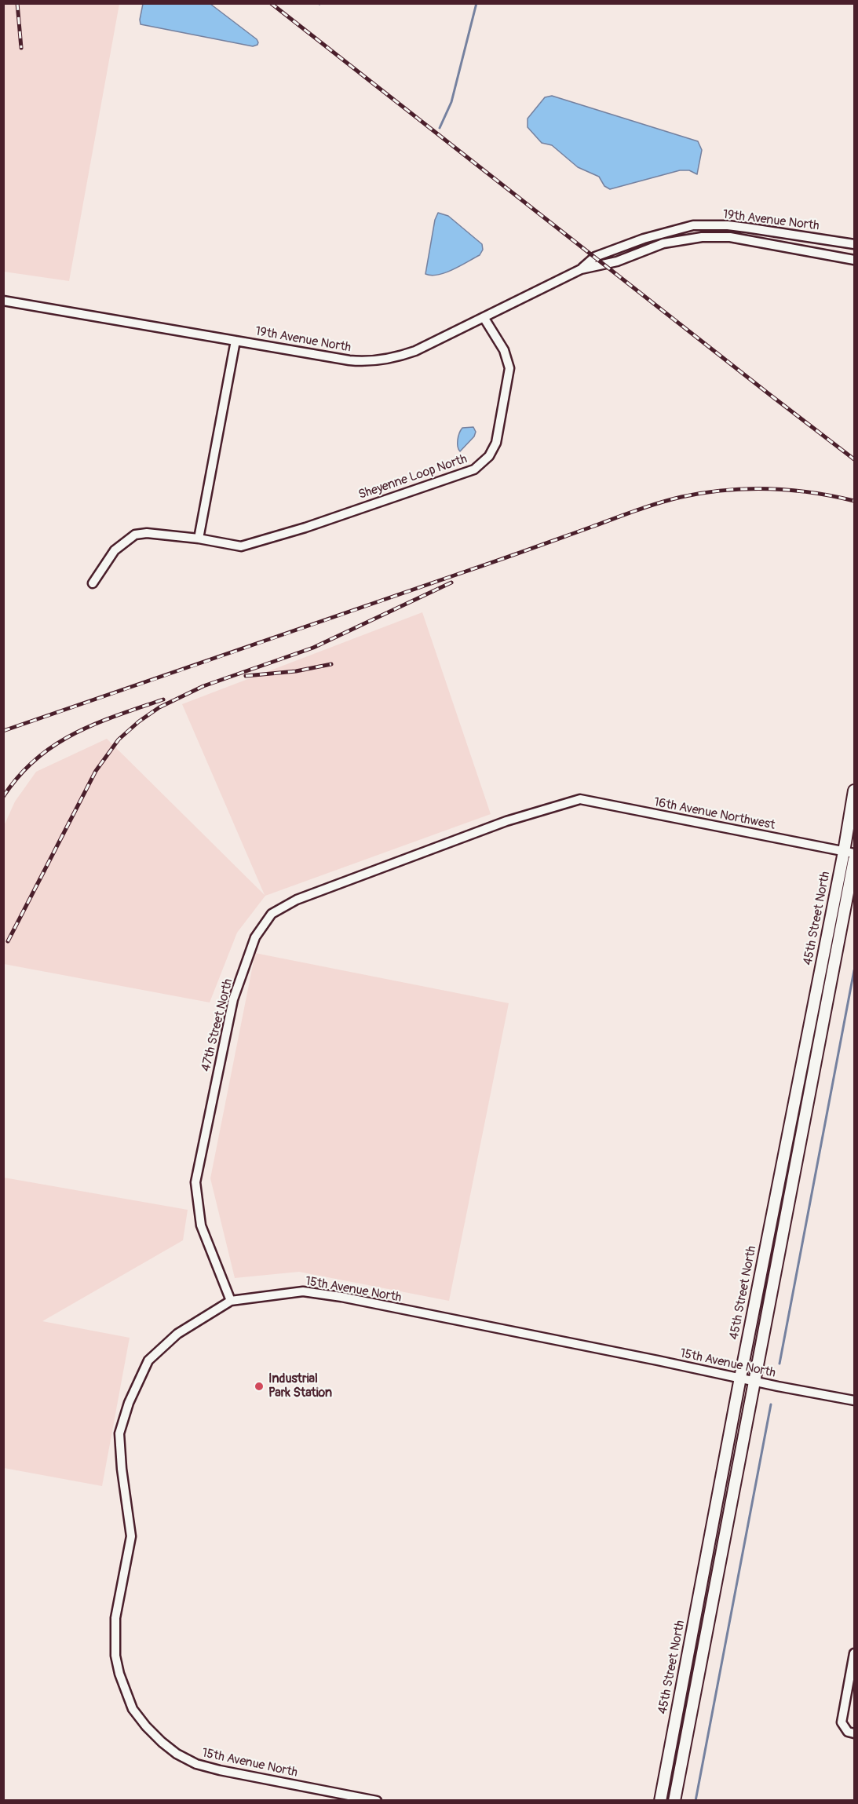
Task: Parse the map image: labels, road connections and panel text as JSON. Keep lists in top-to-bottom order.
{
  "streets": {
    "main road": ["45th Street North"],
    "street": [
      "19th Avenue North",
      "Sheyenne Loop North",
      "16th Avenue Northwest",
      "47th Street North",
      "15th Avenue North"
    ]
  },
  "crossings": [
    ["19th Avenue North", "Sheyenne Loop North"],
    ["16th Avenue Northwest", "45th Street North"],
    ["16th Avenue Northwest", "47th Street North"],
    ["45th Street North", "15th Avenue North"],
    ["47th Street North", "15th Avenue North"]
  ],
  "places": ["Industrial Park Station"]
}
